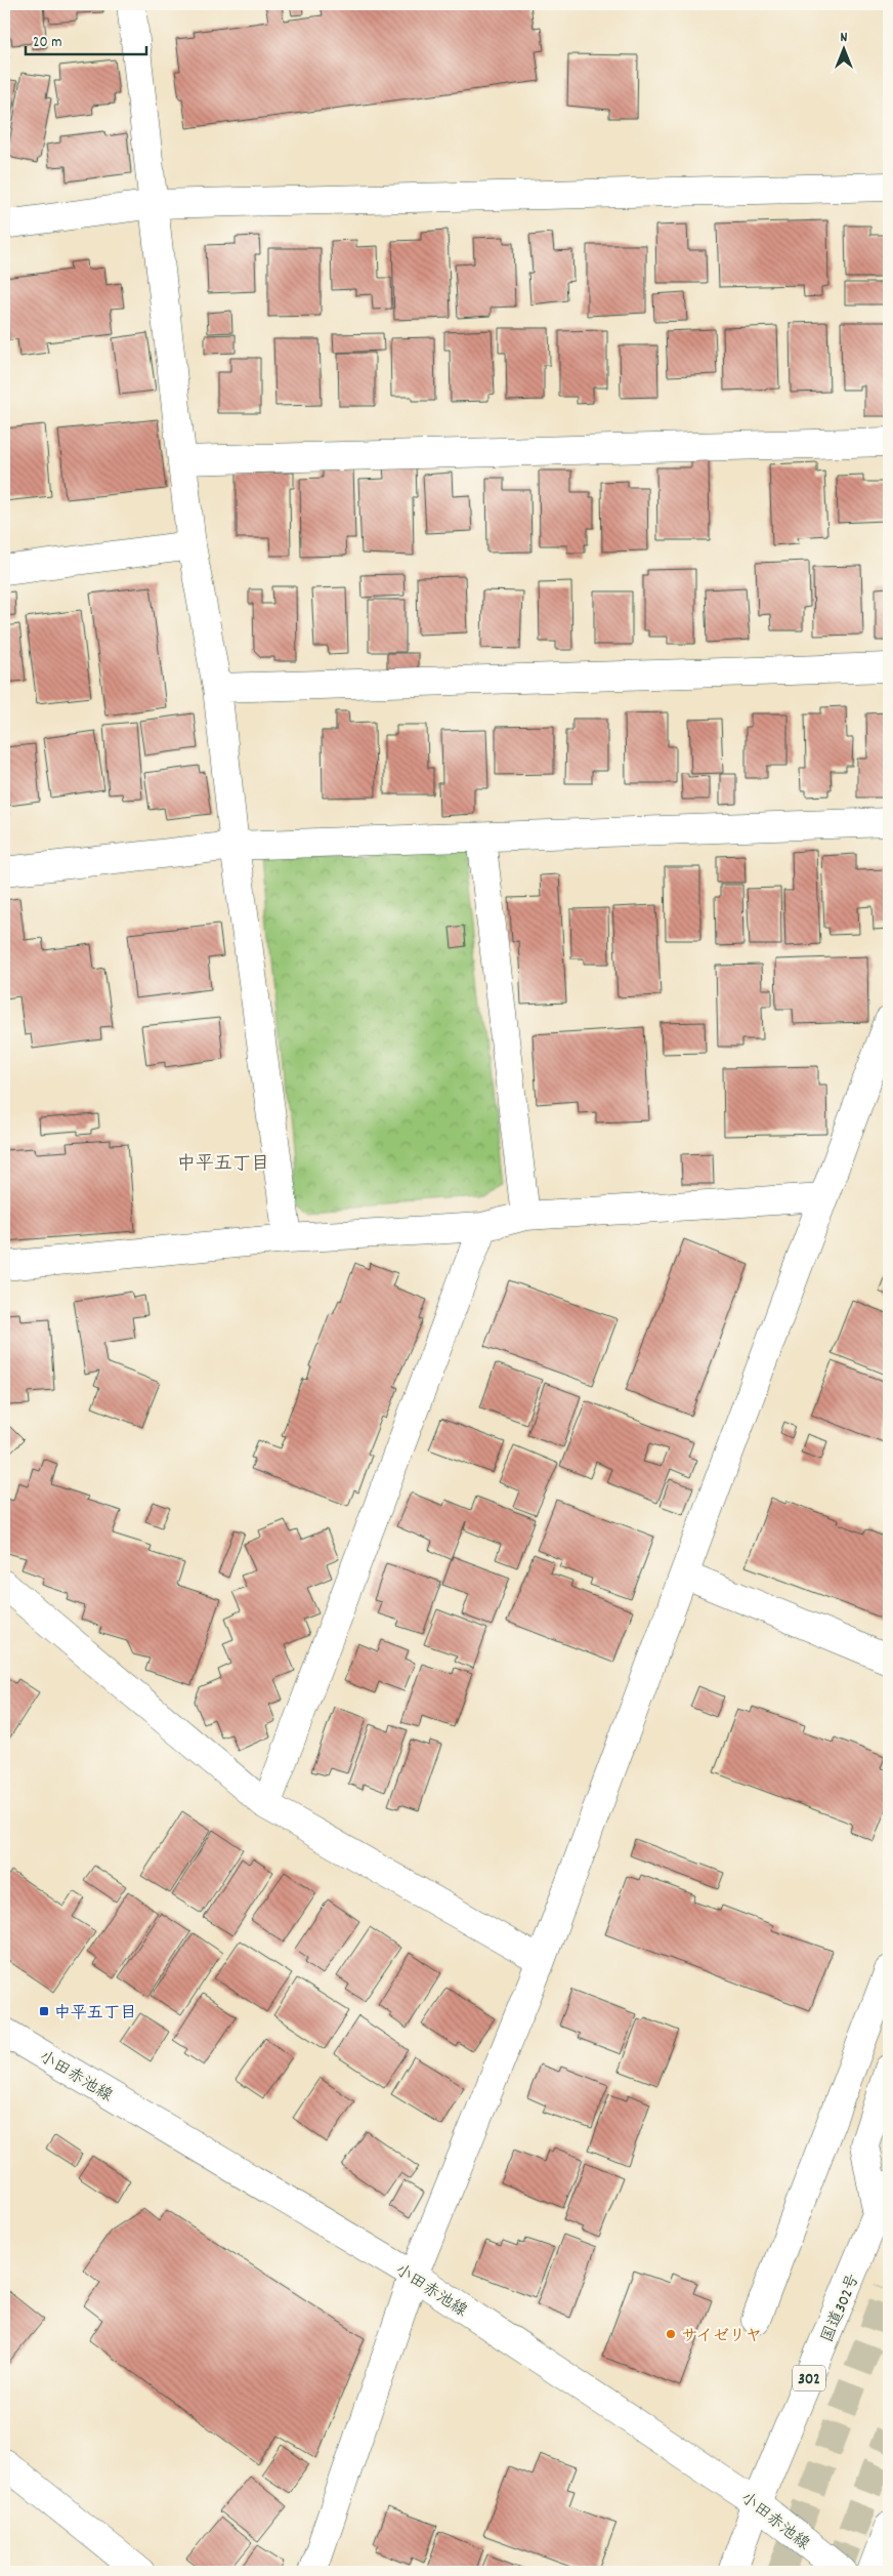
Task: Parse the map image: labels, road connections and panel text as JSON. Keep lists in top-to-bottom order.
{
  "streets": {
    "main road": ["小田赤池線", "国道302号", "302"]
  },
  "crossings": [
    ["小田赤池線", "国道302号"]
  ],
  "districts": ["中平五丁目"],
  "places": {
    "transit": ["中平五丁目"],
    "other": ["サイゼリヤ"]
  },
  "scale_bar": "20 m",
  "north": "top"
}
